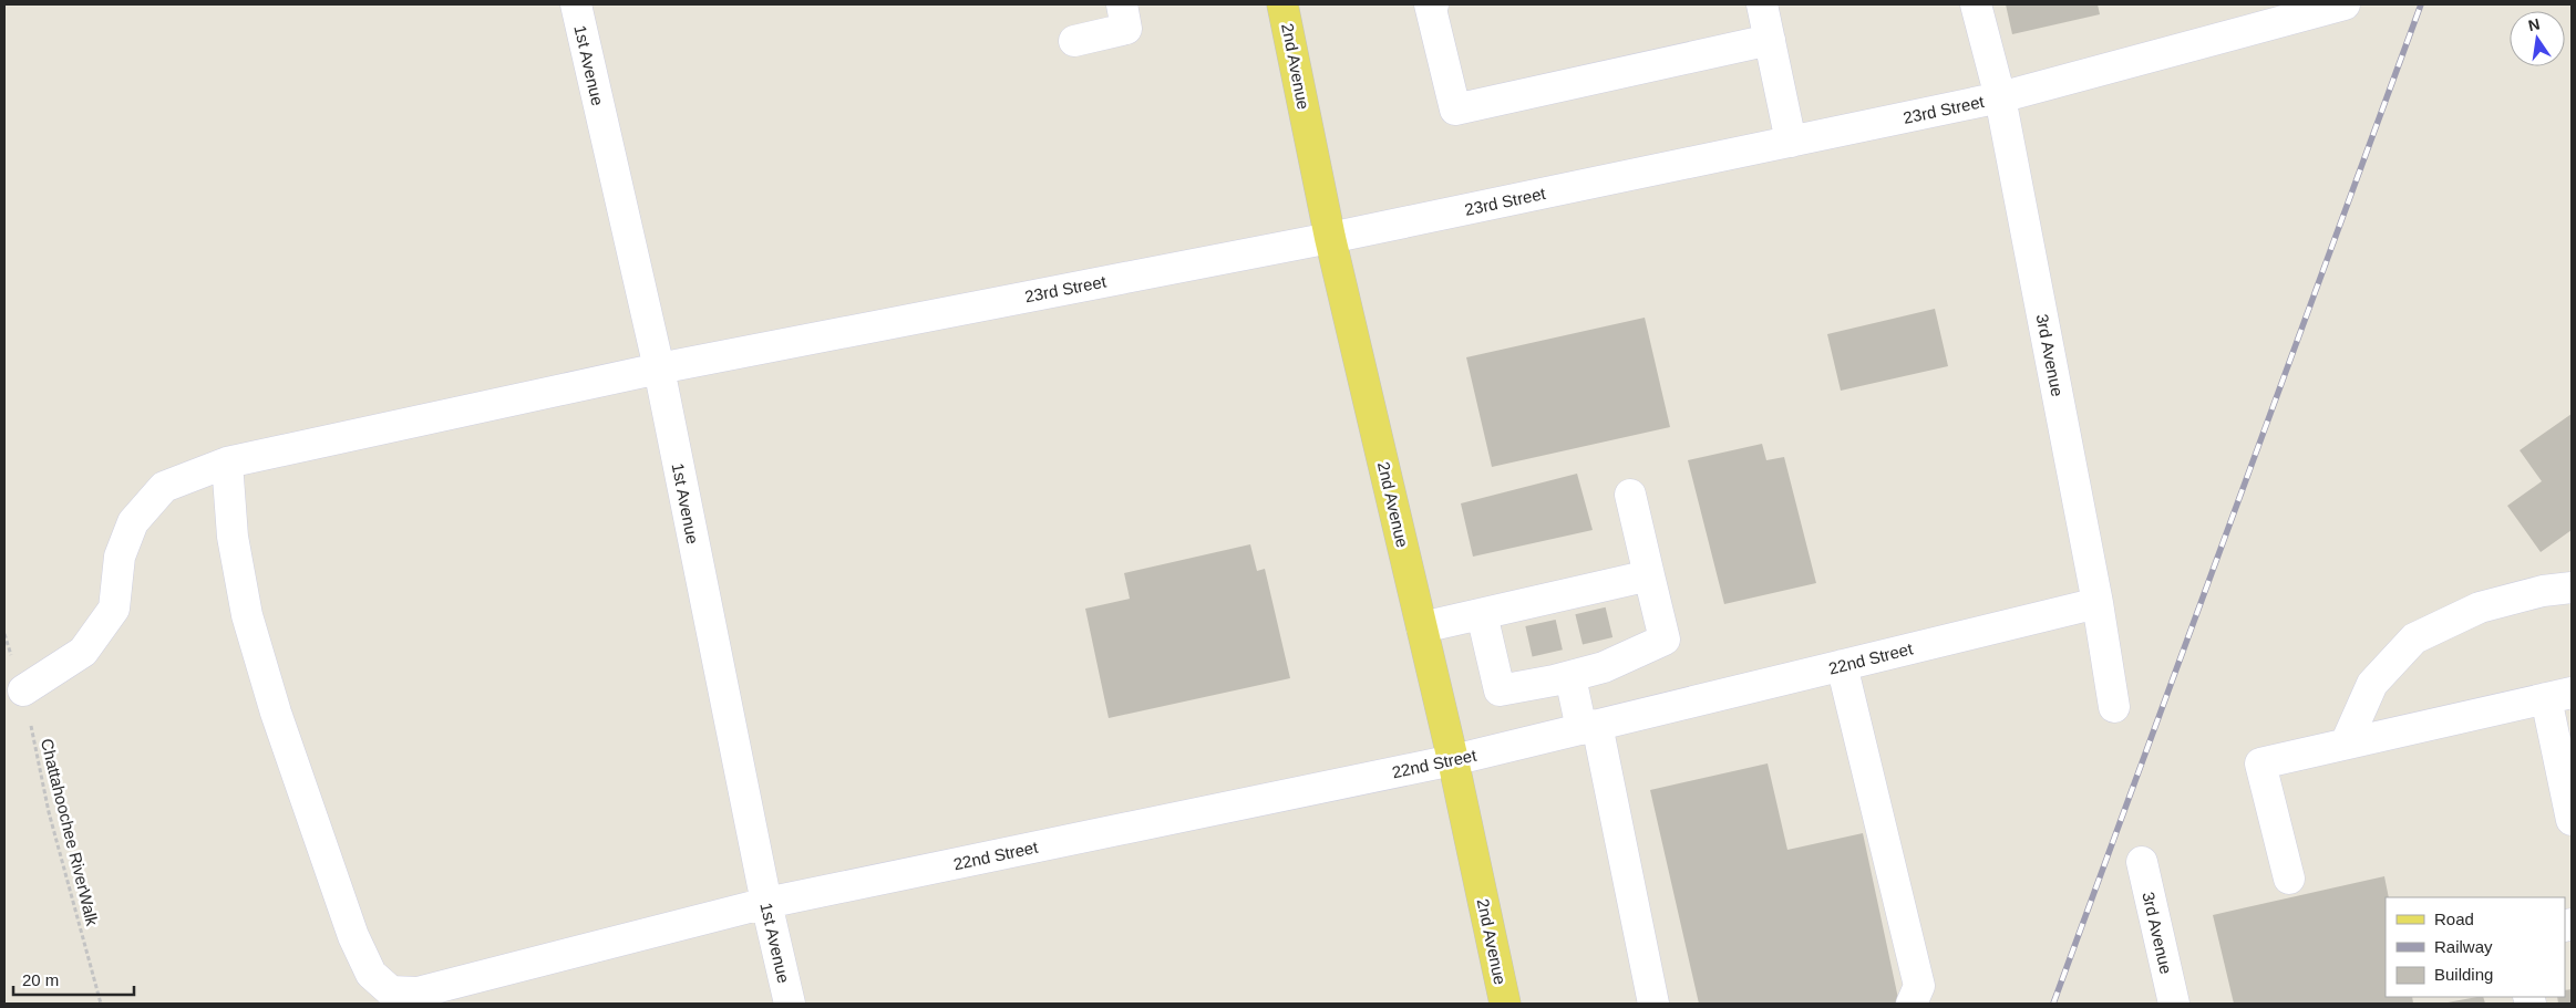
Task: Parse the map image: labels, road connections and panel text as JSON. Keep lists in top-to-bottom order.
{
  "streets": {
    "main road": ["2nd Avenue"],
    "street": [
      "1st Avenue",
      "23rd Street",
      "3rd Avenue",
      "22nd Street"
    ],
    "path": ["Chattahoochee RiverWalk"]
  },
  "crossings": [
    ["1st Avenue", "23rd Street"],
    ["1st Avenue", "22nd Street"],
    ["2nd Avenue", "23rd Street"],
    ["2nd Avenue", "22nd Street"],
    ["23rd Street", "3rd Avenue"],
    ["23rd Street", "22nd Street"],
    ["23rd Street", "Chattahoochee RiverWalk"],
    ["3rd Avenue", "22nd Street"]
  ],
  "legend": ["Road", "Railway", "Building"],
  "scale_bar": "20 m",
  "north": "top"
}
